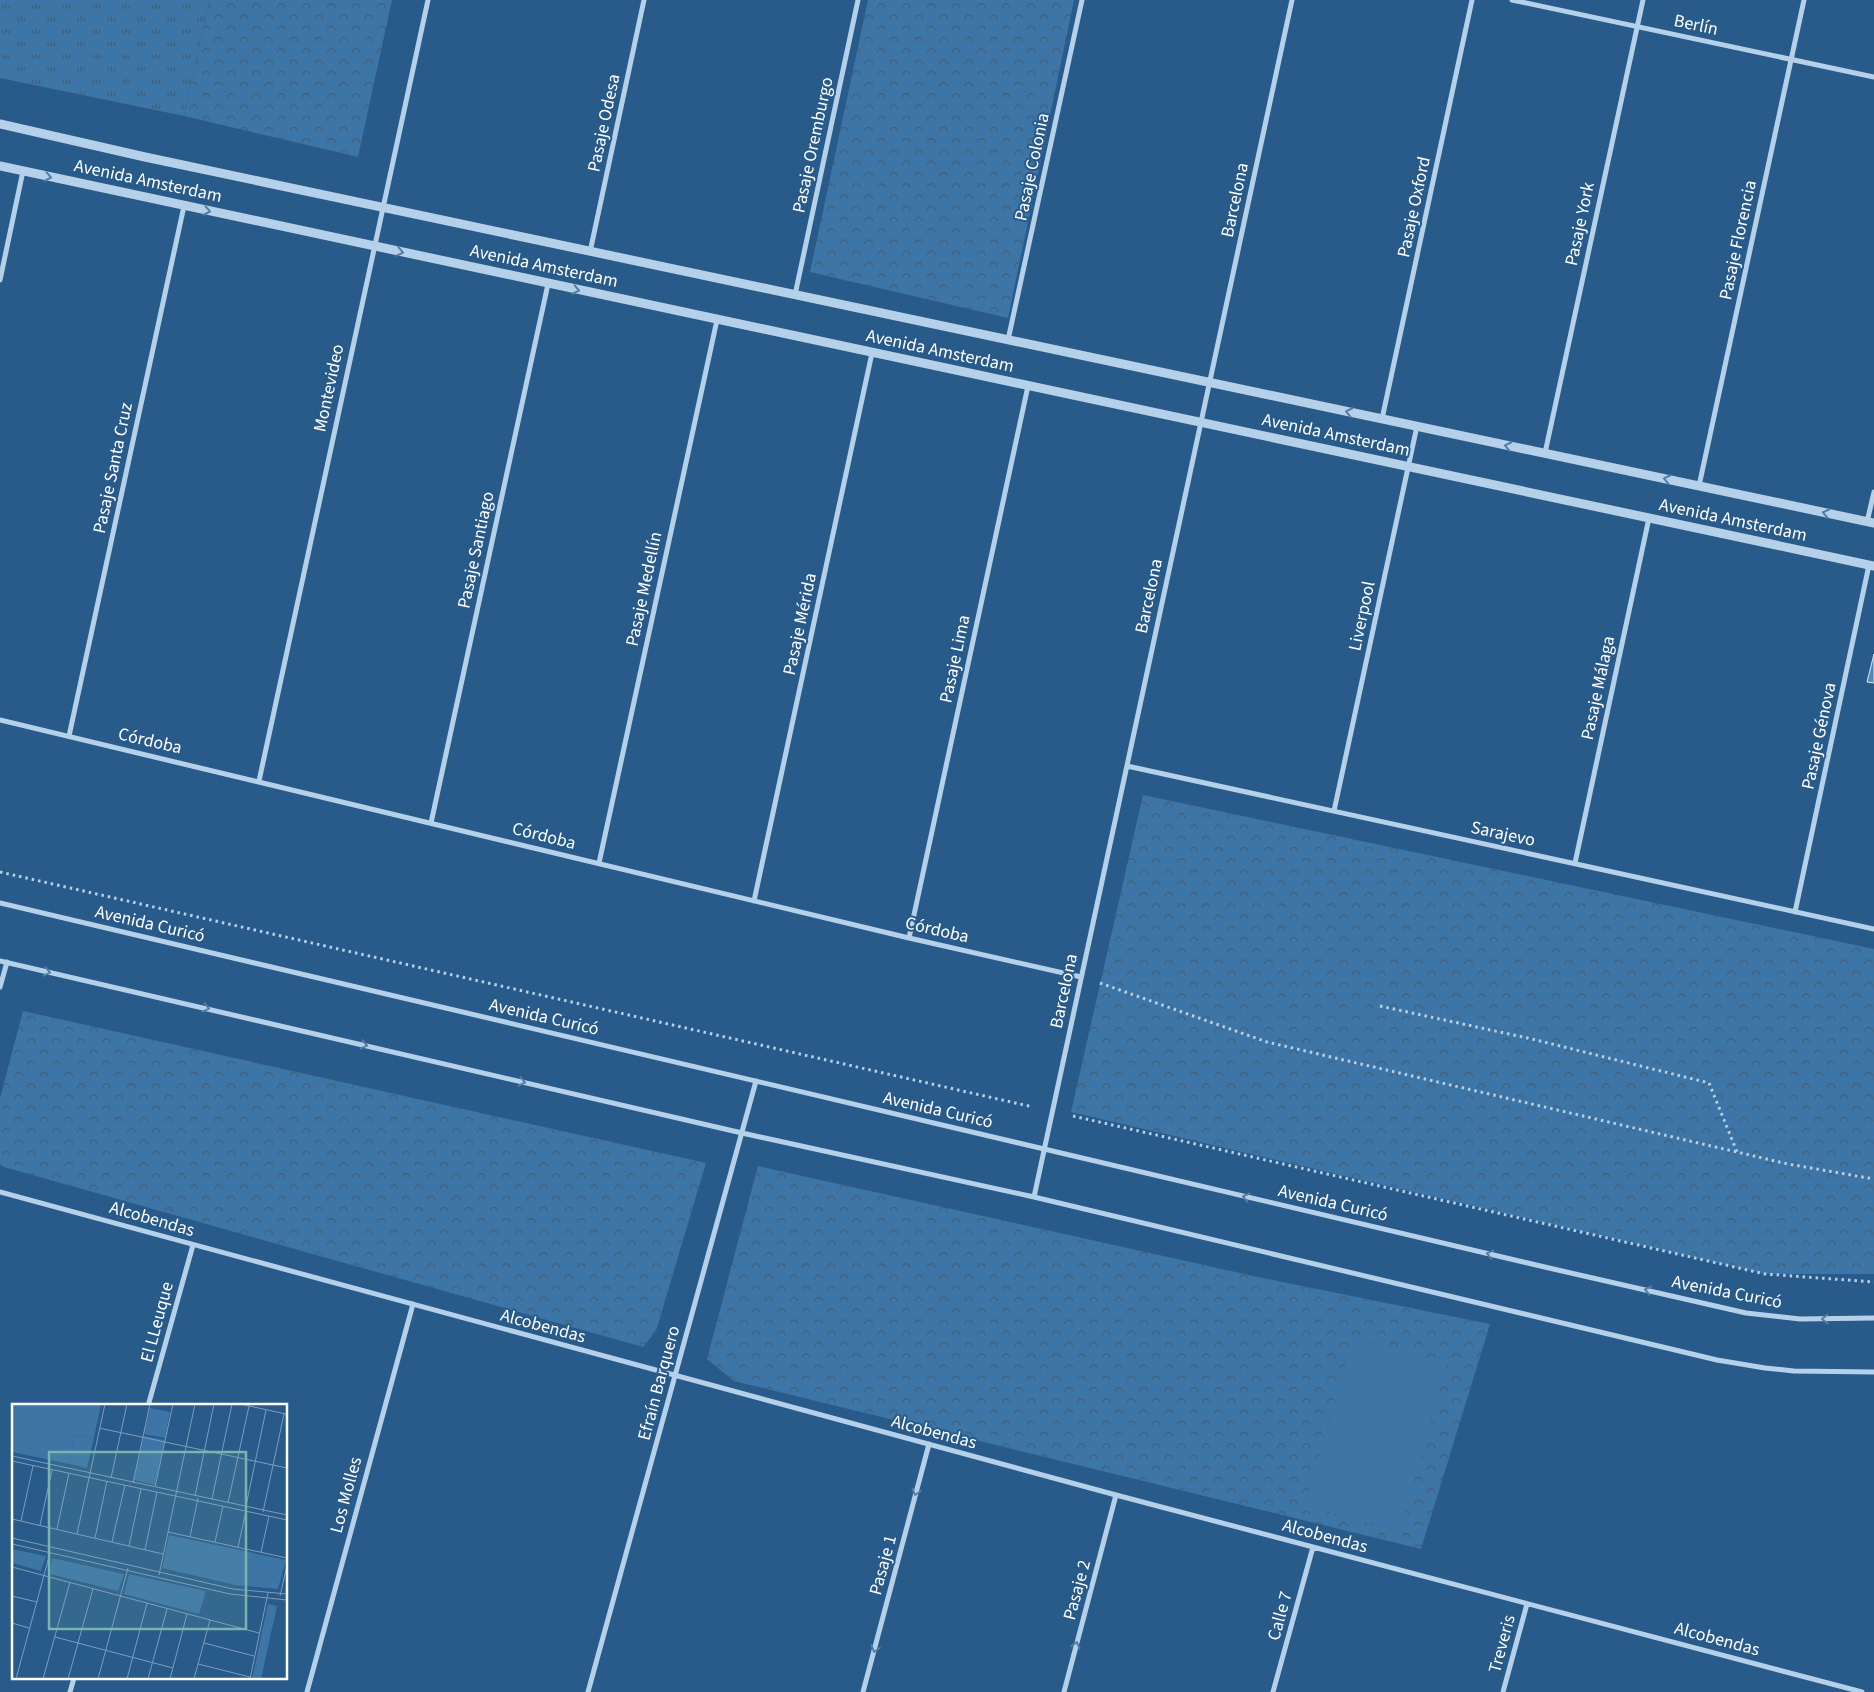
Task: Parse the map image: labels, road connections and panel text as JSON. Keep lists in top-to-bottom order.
{
  "streets": {
    "street": [
      "Berlín",
      "Pasaje Odesa",
      "Pasaje Oremburgo",
      "Pasaje Colonia",
      "Avenida Amsterdam",
      "Barcelona",
      "Pasaje Oxford",
      "Pasaje York",
      "Pasaje Florencia",
      "Montevideo",
      "Pasaje Santa Cruz",
      "Pasaje Santiago",
      "Pasaje Medellín",
      "Liverpool",
      "Pasaje Mérida",
      "Pasaje Lima",
      "Pasaje Málaga",
      "Pasaje Génova",
      "Córdoba",
      "Sarajevo",
      "Avenida Curicó",
      "Alcobendas",
      "El LLeuque",
      "Efraín Barquero",
      "Los Molles",
      "Pasaje 1",
      "Pasaje 2",
      "Calle 7",
      "Treveris"
    ]
  },
  "crossings": [
    ["Berlín", "Pasaje York"],
    ["Berlín", "Pasaje Florencia"],
    ["Pasaje Odesa", "Avenida Amsterdam"],
    ["Pasaje Oremburgo", "Avenida Amsterdam"],
    ["Pasaje Colonia", "Avenida Amsterdam"],
    ["Avenida Amsterdam", "Barcelona"],
    ["Avenida Amsterdam", "Pasaje Oxford"],
    ["Avenida Amsterdam", "Pasaje York"],
    ["Avenida Amsterdam", "Pasaje Florencia"],
    ["Avenida Amsterdam", "Montevideo"],
    ["Avenida Amsterdam", "Pasaje Santa Cruz"],
    ["Avenida Amsterdam", "Pasaje Santiago"],
    ["Avenida Amsterdam", "Pasaje Medellín"],
    ["Avenida Amsterdam", "Liverpool"],
    ["Avenida Amsterdam", "Pasaje Mérida"],
    ["Avenida Amsterdam", "Pasaje Lima"],
    ["Avenida Amsterdam", "Pasaje Málaga"],
    ["Avenida Amsterdam", "Pasaje Génova"],
    ["Barcelona", "Córdoba"],
    ["Barcelona", "Sarajevo"],
    ["Barcelona", "Avenida Curicó"],
    ["Montevideo", "Córdoba"],
    ["Pasaje Santa Cruz", "Córdoba"],
    ["Pasaje Santiago", "Córdoba"],
    ["Pasaje Medellín", "Córdoba"],
    ["Liverpool", "Sarajevo"],
    ["Pasaje Mérida", "Córdoba"],
    ["Pasaje Lima", "Córdoba"],
    ["Pasaje Málaga", "Sarajevo"],
    ["Pasaje Génova", "Sarajevo"],
    ["Avenida Curicó", "Efraín Barquero"],
    ["Alcobendas", "El LLeuque"],
    ["Alcobendas", "Efraín Barquero"],
    ["Alcobendas", "Los Molles"],
    ["Alcobendas", "Pasaje 1"],
    ["Alcobendas", "Pasaje 2"],
    ["Alcobendas", "Calle 7"],
    ["Alcobendas", "Treveris"]
  ],
  "one_way": ["Avenida Curicó", "Pasaje 1", "Pasaje 2"]
}
